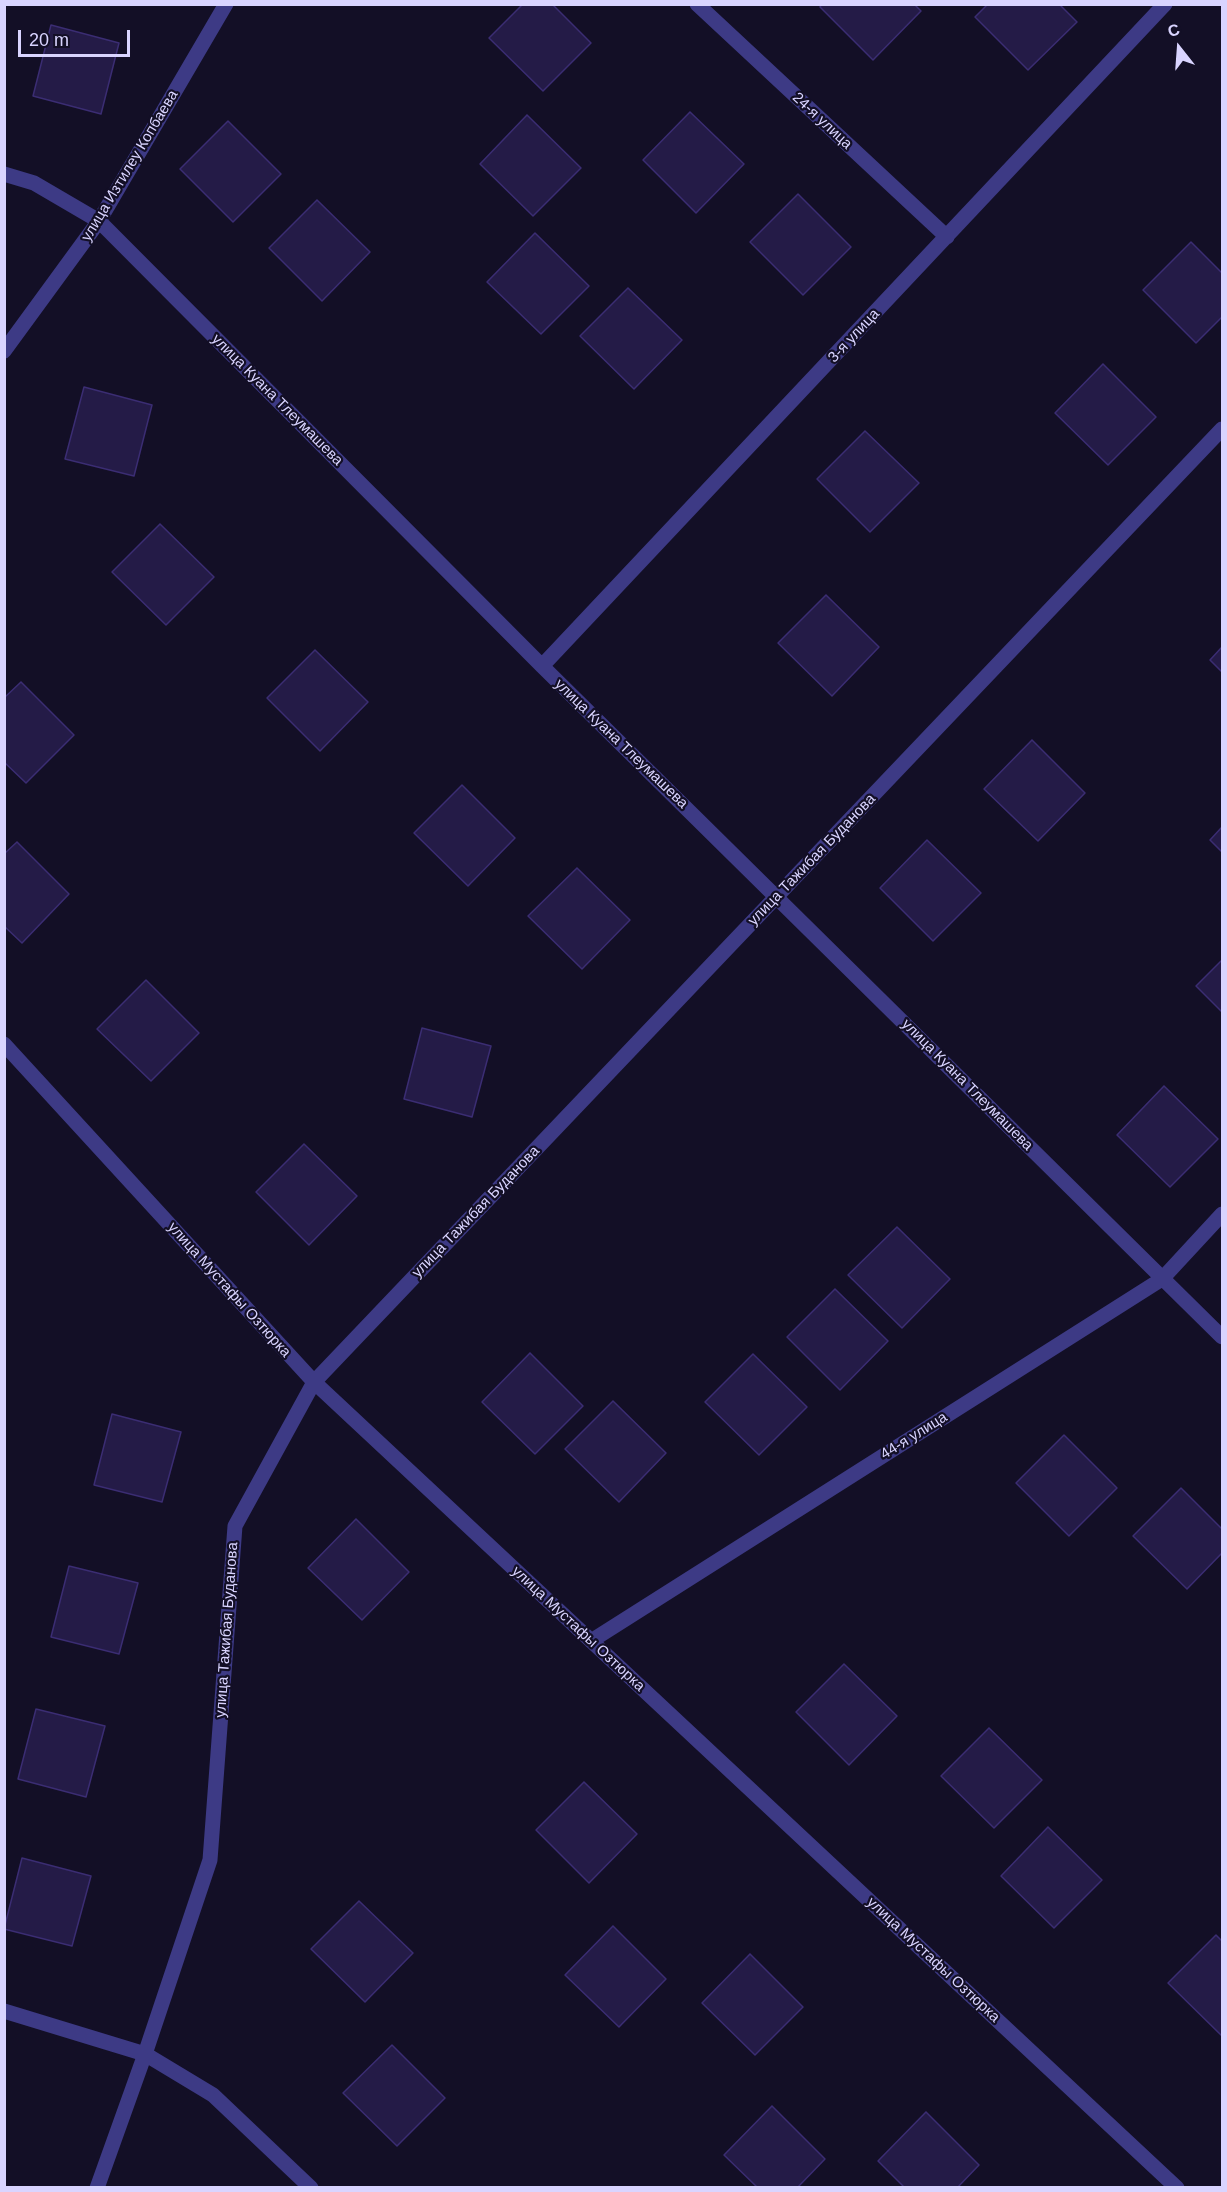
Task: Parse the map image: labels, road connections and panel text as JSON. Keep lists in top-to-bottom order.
{
  "streets": {
    "street": [
      "24-я улица",
      "улица Изтилеу Копбаева",
      "3-я улица",
      "улица Куана Тлеумашева",
      "улица Тажибая Буданова",
      "улица Мустафы Озтюрка",
      "44-я улица"
    ]
  },
  "crossings": [
    ["24-я улица", "3-я улица"],
    ["улица Изтилеу Копбаева", "улица Куана Тлеумашева"],
    ["3-я улица", "улица Куана Тлеумашева"],
    ["улица Куана Тлеумашева", "улица Тажибая Буданова"],
    ["улица Куана Тлеумашева", "44-я улица"],
    ["улица Тажибая Буданова", "улица Мустафы Озтюрка"],
    ["улица Мустафы Озтюрка", "44-я улица"]
  ],
  "scale_bar": "20 m",
  "north": "top"
}
